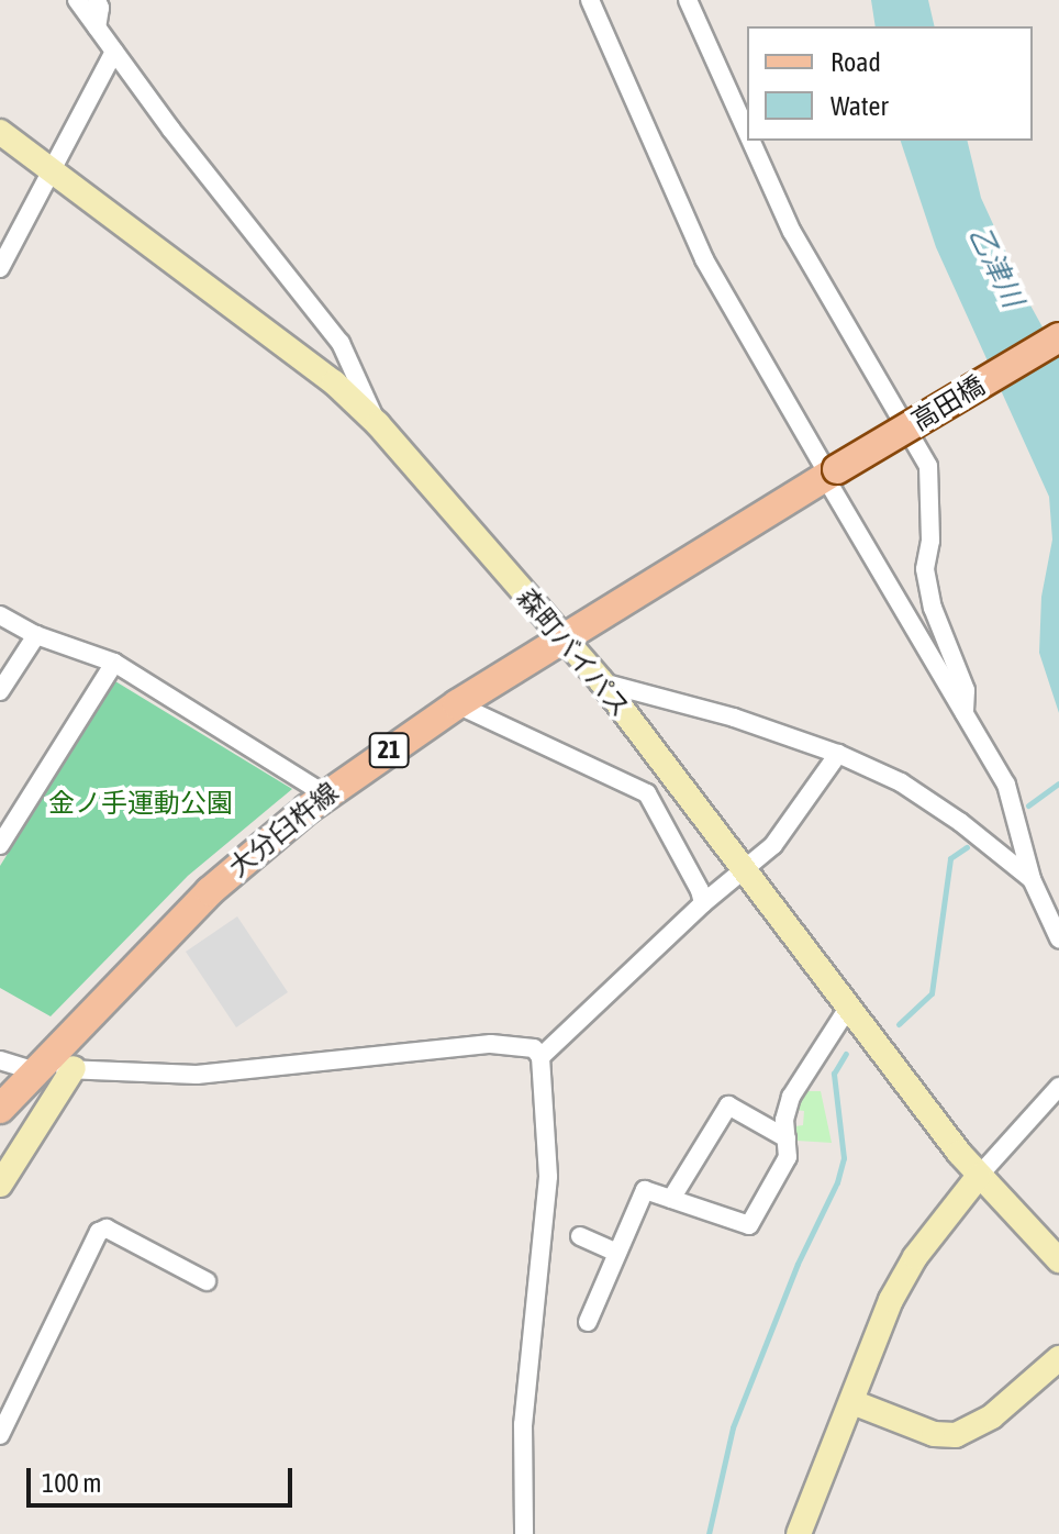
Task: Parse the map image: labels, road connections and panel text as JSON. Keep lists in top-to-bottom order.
{
  "streets": {
    "main road": [
      "高田橋",
      "森町バイパス",
      "21",
      "大分臼杵線"
    ]
  },
  "crossings": [
    ["高田橋", "大分臼杵線"],
    ["森町バイパス", "大分臼杵線"]
  ],
  "water": ["乙津川"],
  "parks": ["金ノ手運動公園"],
  "legend": ["Road", "Water"],
  "scale_bar": "100 m"
}
